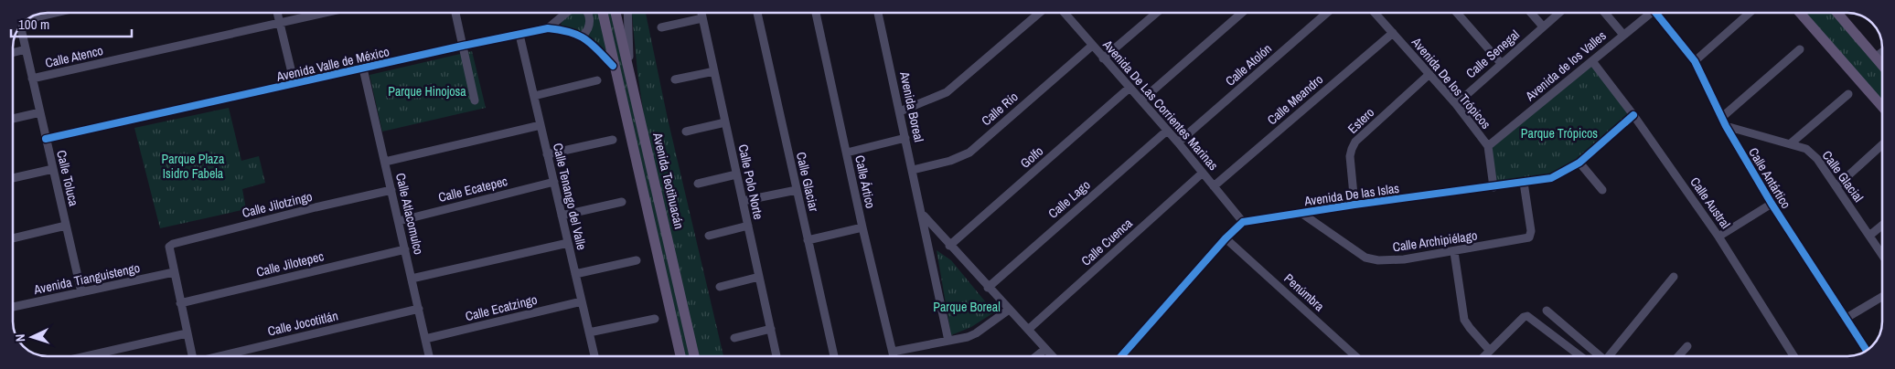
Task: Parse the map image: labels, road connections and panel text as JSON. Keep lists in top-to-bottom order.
{
  "streets": {
    "main road": ["Avenida Teotihuacán"],
    "street": [
      "Calle Senegal",
      "Calle Atenco",
      "Avenida Valle de México",
      "Calle Atolón",
      "Avenida de los Valles",
      "Avenida De los Trópicos",
      "Calle Meandro",
      "Avenida De Las Corrientes Marinas",
      "Avenida Boreal",
      "Calle Río",
      "Estero",
      "Golfo",
      "Calle Glacial",
      "Calle Toluca",
      "Calle Antártico",
      "Calle Polo Norte",
      "Calle Glaciar",
      "Calle Ártico",
      "Calle Ecatepec",
      "Avenida De las Islas",
      "Calle Tenango del Valle",
      "Calle Lago",
      "Calle Austral",
      "Calle Jilotzingo",
      "Calle Atlacomulco",
      "Calle Archipiélago",
      "Calle Cuenca",
      "Calle Jilotepec",
      "Avenida Tianguistengo",
      "Penúmbra",
      "Calle Ecatzingo",
      "Calle Jocotitlán"
    ]
  },
  "crossings": [
    ["Calle Senegal", "Avenida De los Trópicos"],
    ["Calle Atenco", "Calle Toluca"],
    ["Avenida Valle de México", "Calle Toluca"],
    ["Avenida Valle de México", "Calle Tenango del Valle"],
    ["Avenida Valle de México", "Calle Atlacomulco"],
    ["Calle Atolón", "Avenida De Las Corrientes Marinas"],
    ["Avenida de los Valles", "Avenida De los Trópicos"],
    ["Avenida de los Valles", "Calle Austral"],
    ["Avenida De los Trópicos", "Calle Meandro"],
    ["Avenida De los Trópicos", "Estero"],
    ["Avenida De los Trópicos", "Avenida De las Islas"],
    ["Calle Meandro", "Avenida De Las Corrientes Marinas"],
    ["Avenida De Las Corrientes Marinas", "Calle Río"],
    ["Avenida De Las Corrientes Marinas", "Golfo"],
    ["Avenida De Las Corrientes Marinas", "Avenida De las Islas"],
    ["Avenida De Las Corrientes Marinas", "Calle Lago"],
    ["Avenida De Las Corrientes Marinas", "Calle Cuenca"],
    ["Avenida Boreal", "Calle Río"],
    ["Avenida Boreal", "Golfo"],
    ["Avenida Boreal", "Calle Lago"],
    ["Avenida Boreal", "Calle Cuenca"],
    ["Estero", "Avenida De las Islas"],
    ["Calle Glacial", "Calle Antártico"],
    ["Calle Toluca", "Avenida Tianguistengo"],
    ["Calle Ecatepec", "Calle Tenango del Valle"],
    ["Calle Ecatepec", "Calle Atlacomulco"],
    ["Avenida De las Islas", "Calle Austral"],
    ["Avenida De las Islas", "Calle Archipiélago"],
    ["Calle Tenango del Valle", "Calle Ecatzingo"],
    ["Calle Jilotzingo", "Calle Atlacomulco"],
    ["Calle Jilotzingo", "Avenida Tianguistengo"],
    ["Calle Atlacomulco", "Calle Jilotepec"],
    ["Calle Atlacomulco", "Calle Ecatzingo"],
    ["Calle Atlacomulco", "Calle Jocotitlán"]
  ],
  "parks": [
    "Parque Hinojosa",
    "Parque Trópicos",
    "Parque Plaza Isidro Fabela",
    "Parque Boreal"
  ],
  "scale_bar": "100 m",
  "north": "left"
}
